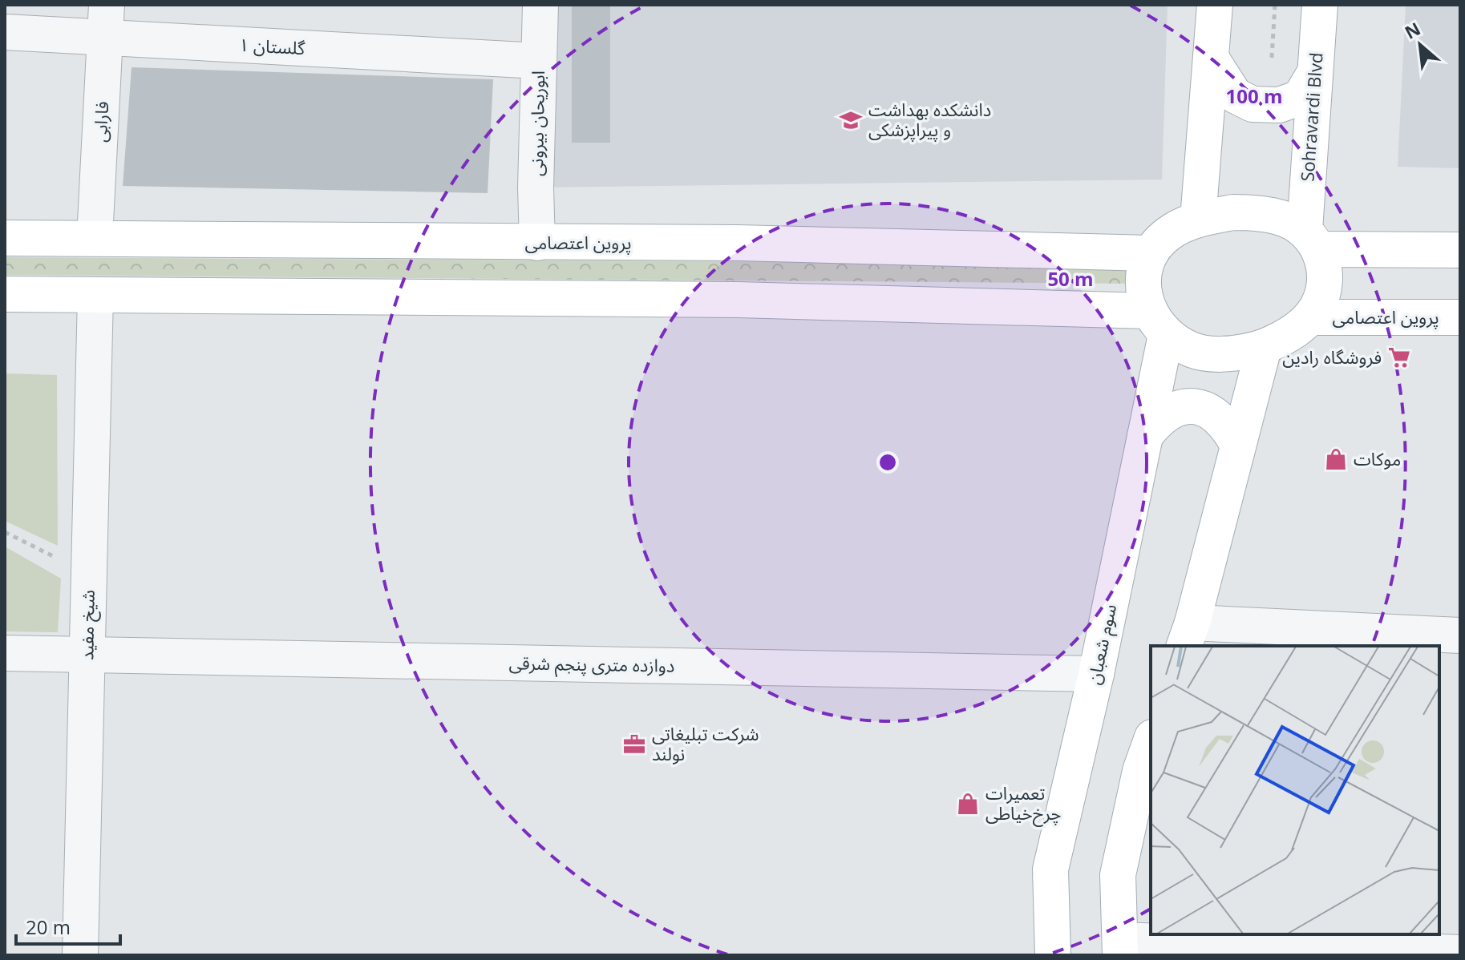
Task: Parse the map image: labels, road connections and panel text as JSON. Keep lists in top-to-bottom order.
{
  "streets": {
    "main road": ["Sohravardi Blvd", "پروین اعتصامی", "سوم شعبان"],
    "street": [
      "گلستان ۱",
      "فارابی",
      "ابوریحان بیرونی",
      "شیخ مفید",
      "دوازده متری پنجم شرقی"
    ]
  },
  "crossings": [
    ["گلستان ۱", "فارابی"],
    ["گلستان ۱", "ابوریحان بیرونی"],
    ["Sohravardi Blvd", "پروین اعتصامی"],
    ["Sohravardi Blvd", "سوم شعبان"],
    ["فارابی", "پروین اعتصامی"],
    ["ابوریحان بیرونی", "پروین اعتصامی"],
    ["پروین اعتصامی", "سوم شعبان"],
    ["شیخ مفید", "دوازده متری پنجم شرقی"],
    ["سوم شعبان", "دوازده متری پنجم شرقی"]
  ],
  "places": {
    "school or university": ["دانشکده بهداشت و پیراپزشکی"],
    "supermarket": ["فروشگاه رادین"],
    "shop": ["موکات", "تعمیرات چرخ‌خیاطی"],
    "office": ["شرکت تبلیغاتی نولند"]
  },
  "scale_bar": "20 m",
  "north": "top left",
  "rings": ["100 m", "50 m"]
}
